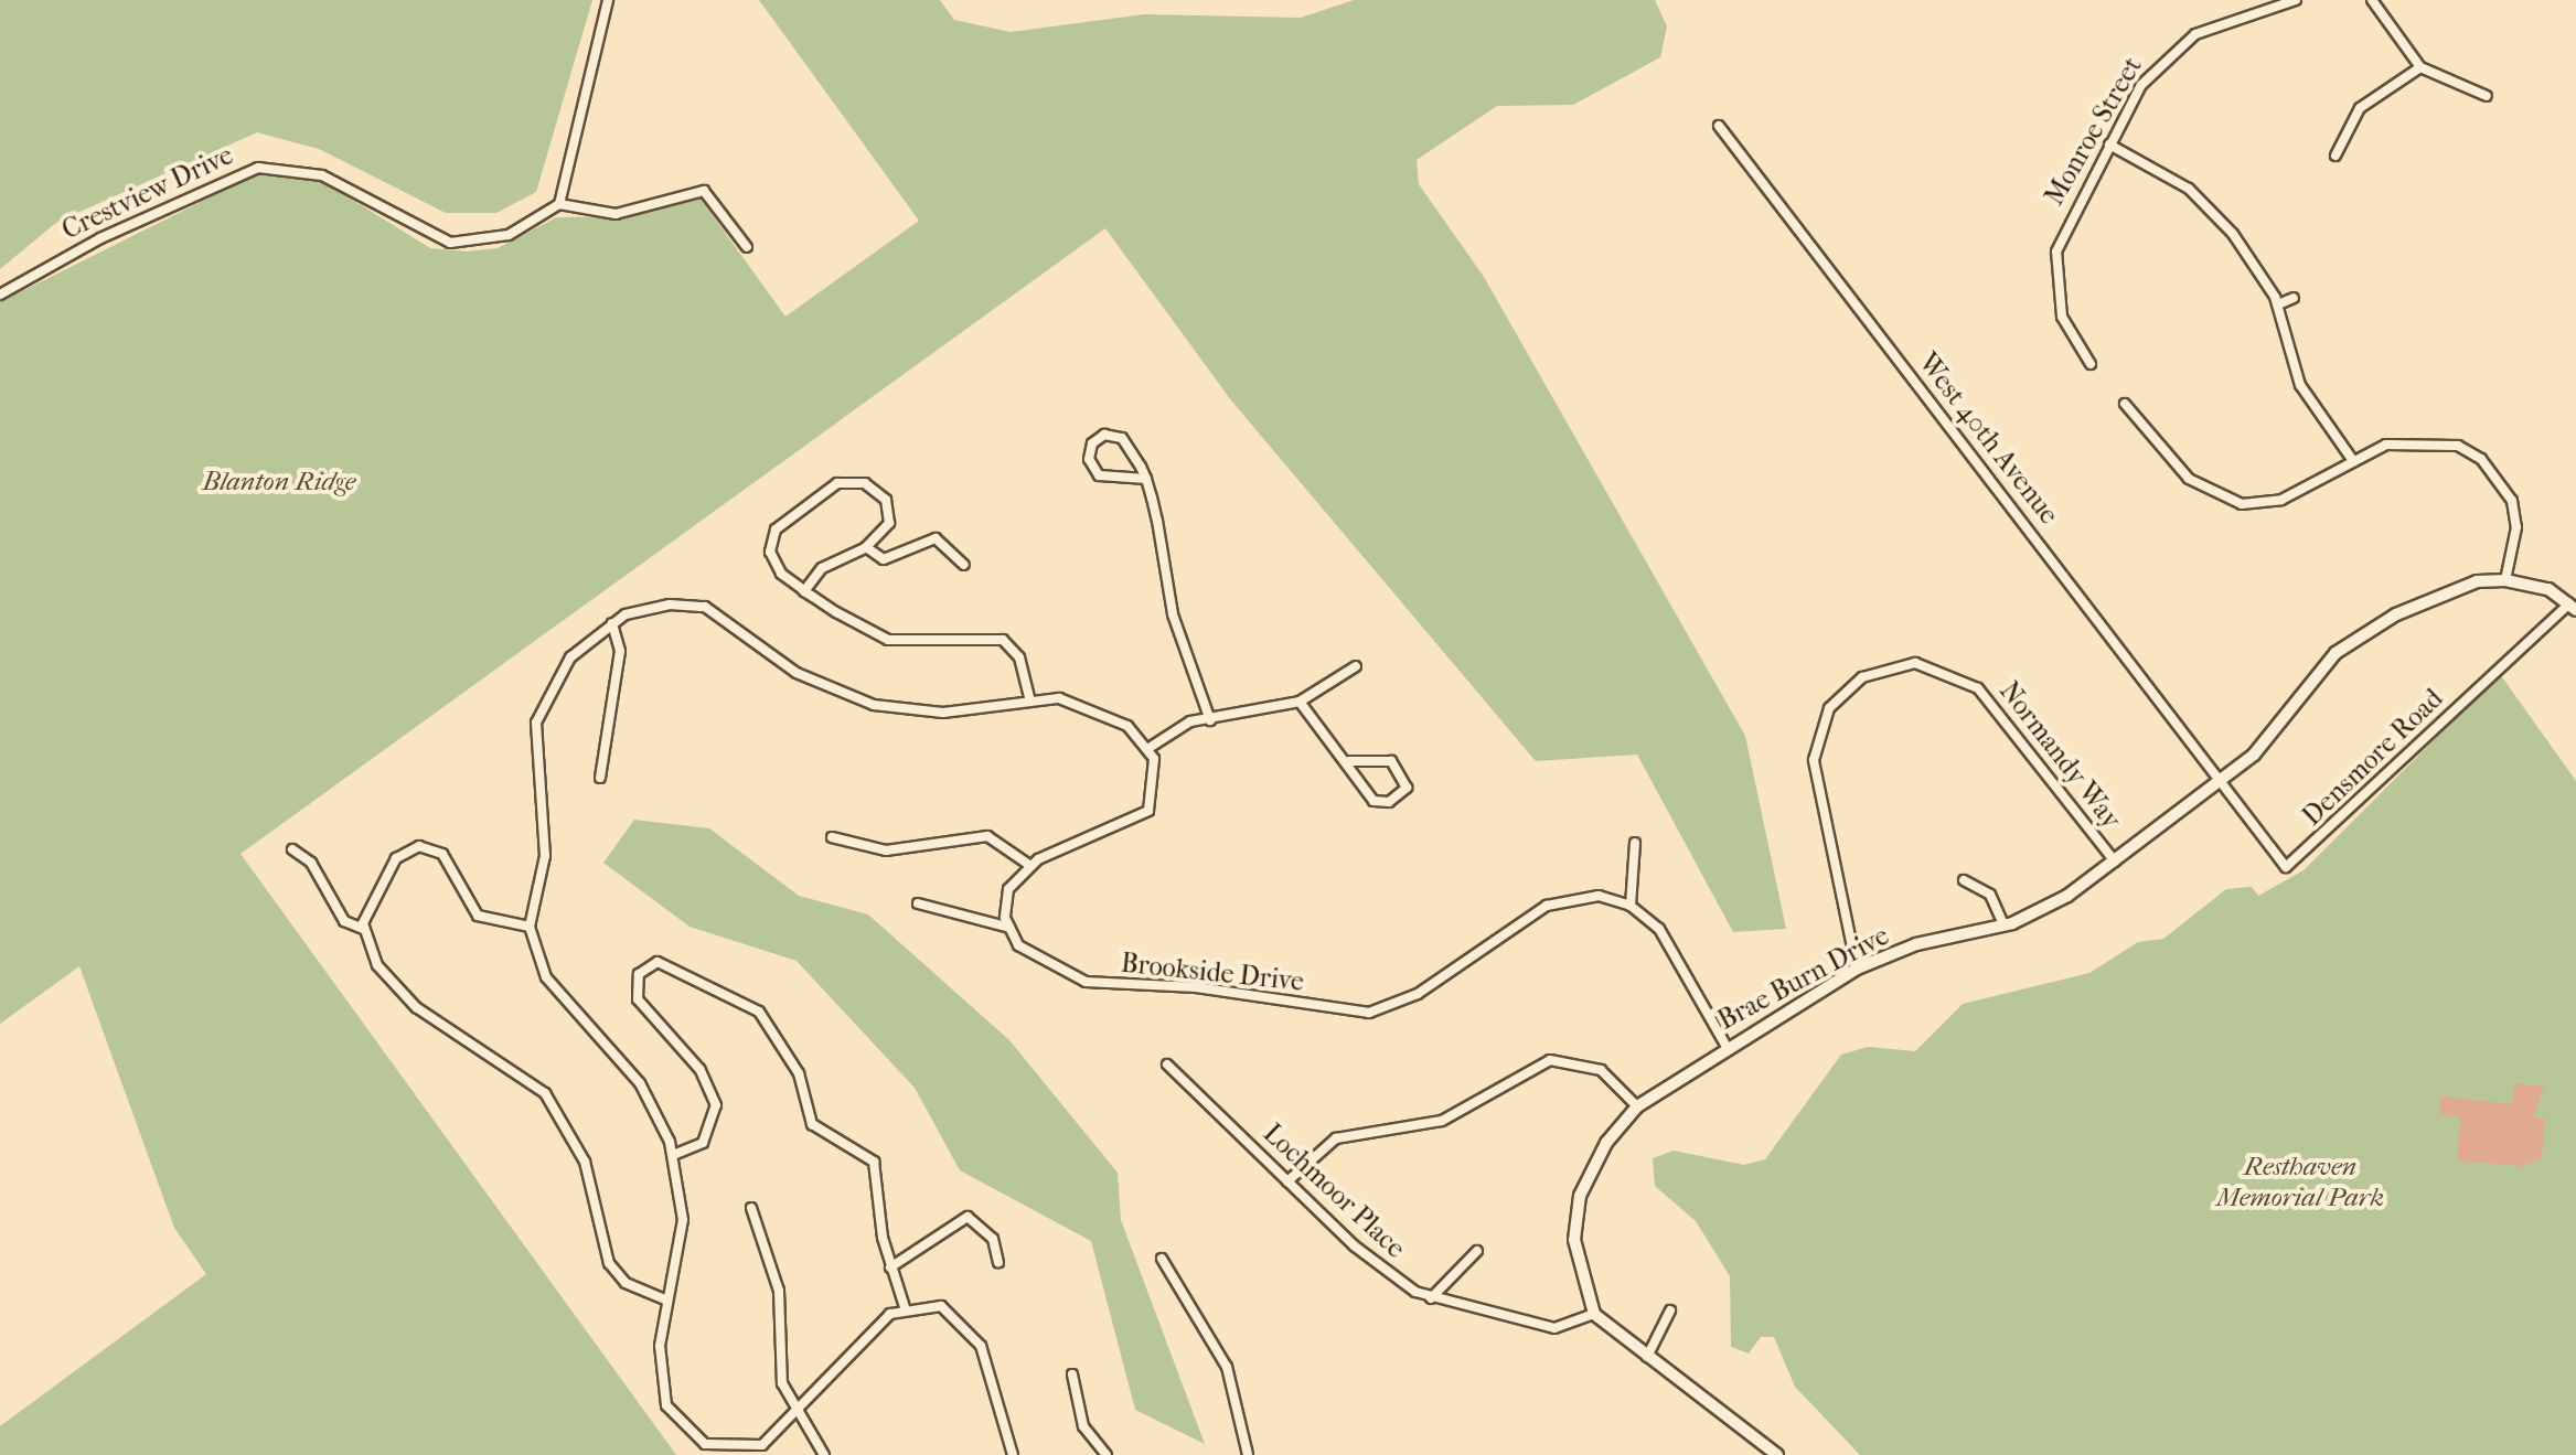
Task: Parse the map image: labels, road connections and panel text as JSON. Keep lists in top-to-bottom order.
{
  "streets": {
    "street": [
      "Monroe Street",
      "Crestview Drive",
      "West 40th Avenue",
      "Normandy Way",
      "Densmore Road",
      "Brookside Drive",
      "Brae Burn Drive",
      "Lochmoor Place"
    ]
  },
  "crossings": [
    ["West 40th Avenue", "Densmore Road"],
    ["West 40th Avenue", "Brae Burn Drive"],
    ["Normandy Way", "Brae Burn Drive"],
    ["Densmore Road", "Brae Burn Drive"],
    ["Brae Burn Drive", "Lochmoor Place"]
  ],
  "parks": ["Blanton Ridge", "Resthaven Memorial Park"]
}
